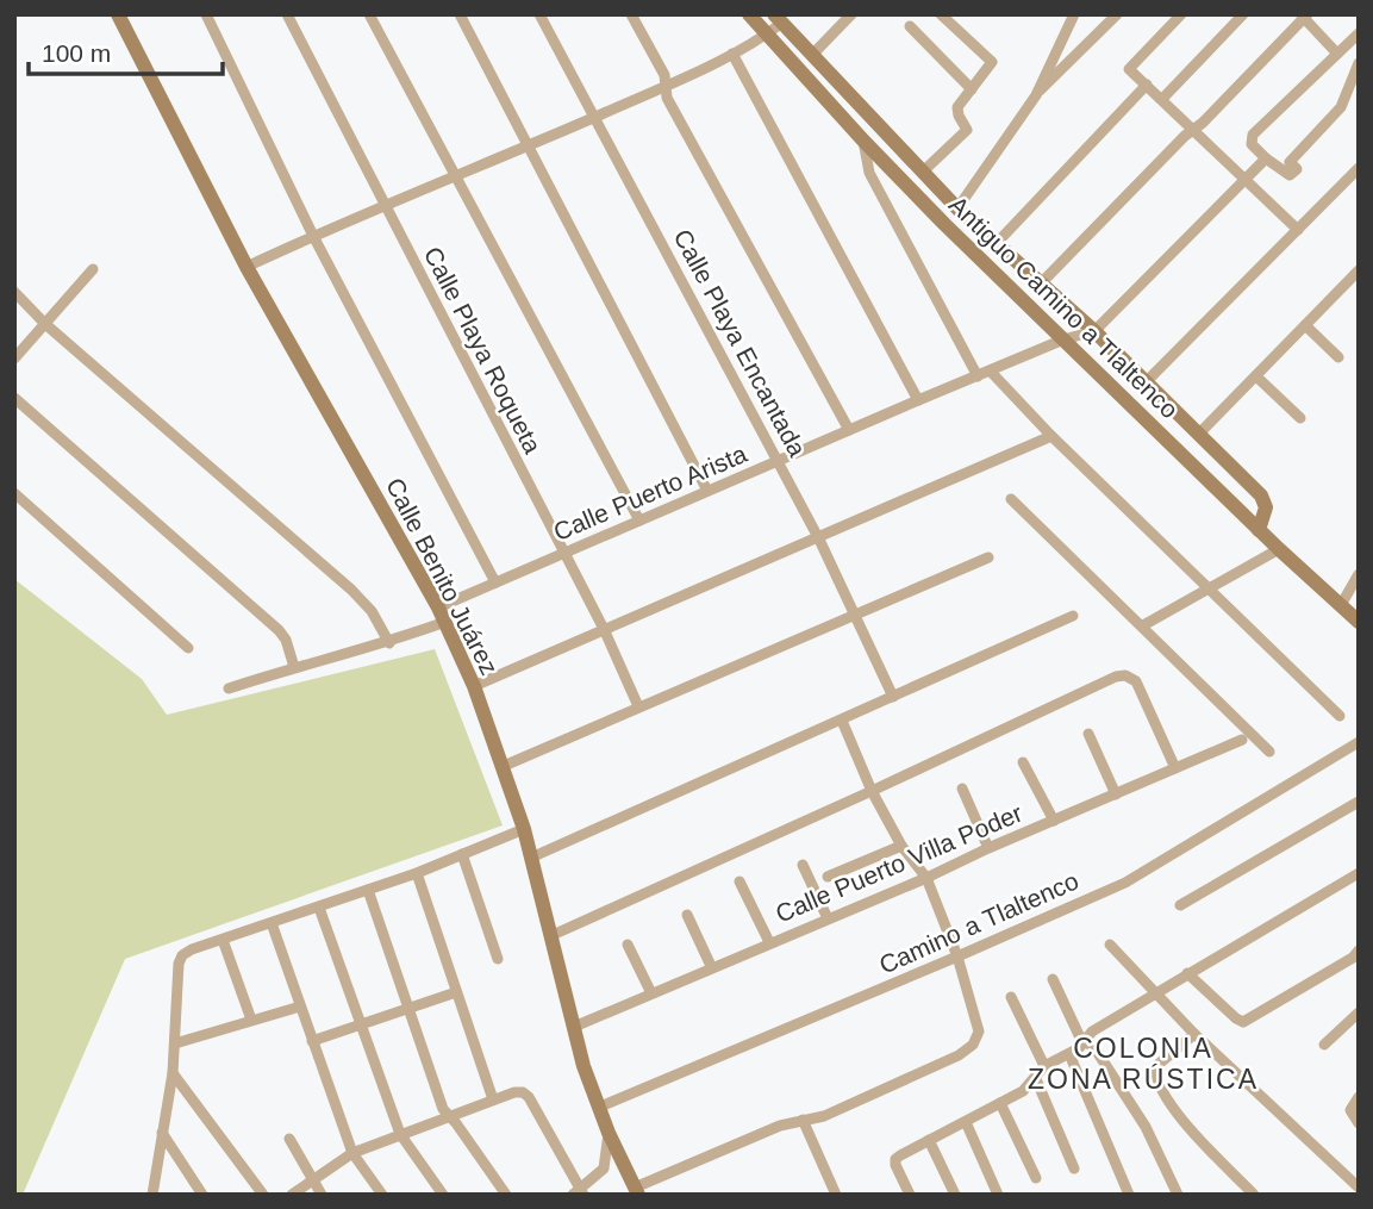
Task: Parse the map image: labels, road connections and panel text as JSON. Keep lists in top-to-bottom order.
{
  "streets": {
    "street": [
      "Antiguo Camino a Tlaltenco",
      "Calle Playa Encantada",
      "Calle Playa Roqueta",
      "Calle Puerto Arista",
      "Calle Benito Juárez",
      "Calle Puerto Villa Poder",
      "Camino a Tlaltenco"
    ]
  },
  "crossings": [
    ["Antiguo Camino a Tlaltenco", "Calle Puerto Arista"],
    ["Calle Playa Encantada", "Calle Puerto Arista"],
    ["Calle Playa Roqueta", "Calle Puerto Arista"],
    ["Calle Puerto Arista", "Calle Benito Juárez"],
    ["Calle Benito Juárez", "Calle Puerto Villa Poder"],
    ["Calle Benito Juárez", "Camino a Tlaltenco"]
  ],
  "districts": ["COLONIA ZONA RÚSTICA"],
  "scale_bar": "100 m"
}
